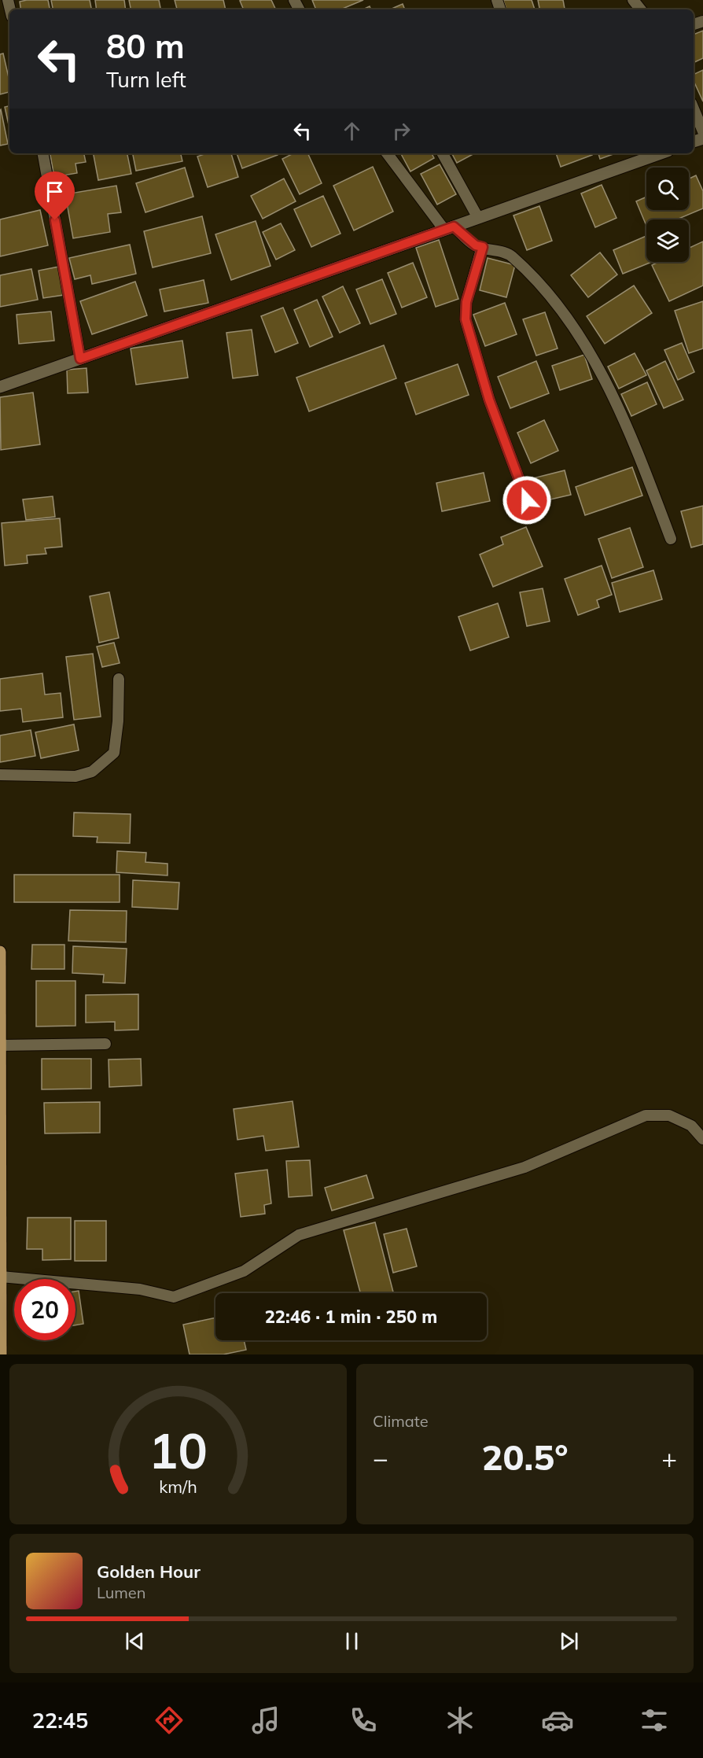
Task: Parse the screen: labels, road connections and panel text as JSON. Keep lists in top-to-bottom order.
{
  "page": {
    "turn": ["80 m", "Turn left"],
    "limit": "20",
    "trip": "22:46 · 1 min · 250 m",
    "tile": "Climate",
    "heat": ["−", "20.5°", "+"],
    "song": ["Golden Hour", "Lumen"],
    "tabs": "22:45",
    "gauge": ["10", "km/h"]
  }
}
